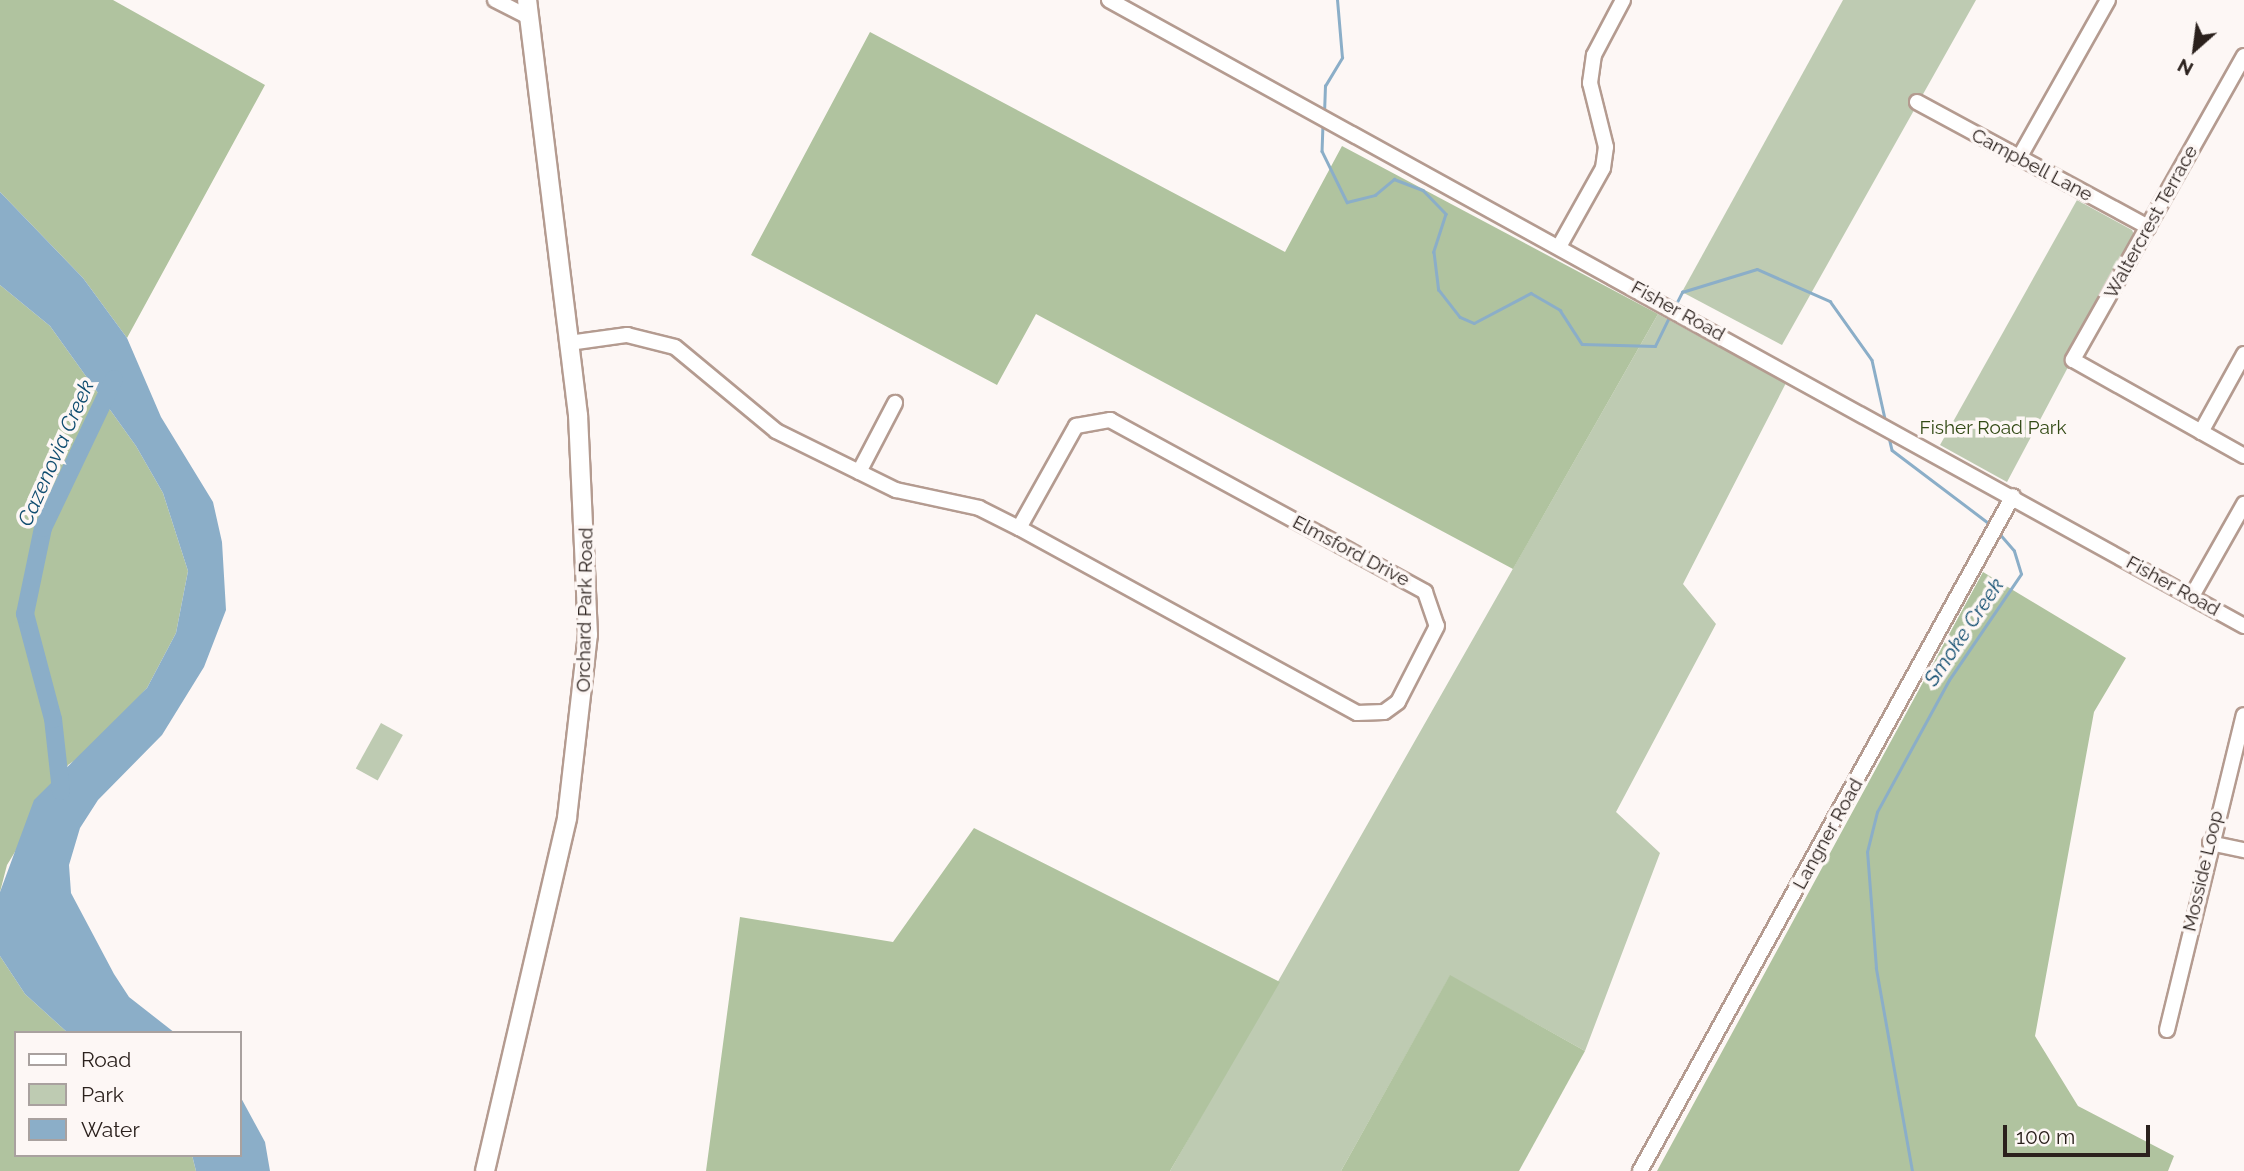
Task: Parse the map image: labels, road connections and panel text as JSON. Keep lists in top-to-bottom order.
{
  "streets": {
    "main road": ["Orchard Park Road"],
    "street": [
      "Campbell Lane",
      "Waltercrest Terrace",
      "Fisher Road",
      "Elmsford Drive",
      "Langner Road",
      "Mosside Loop"
    ]
  },
  "crossings": [
    ["Campbell Lane", "Waltercrest Terrace"],
    ["Fisher Road", "Langner Road"],
    ["Elmsford Drive", "Orchard Park Road"]
  ],
  "water": ["Cazenovia Creek", "Smoke Creek"],
  "parks": ["Fisher Road Park"],
  "legend": ["Road", "Park", "Water"],
  "scale_bar": "100 m",
  "north": "bottom left"
}
